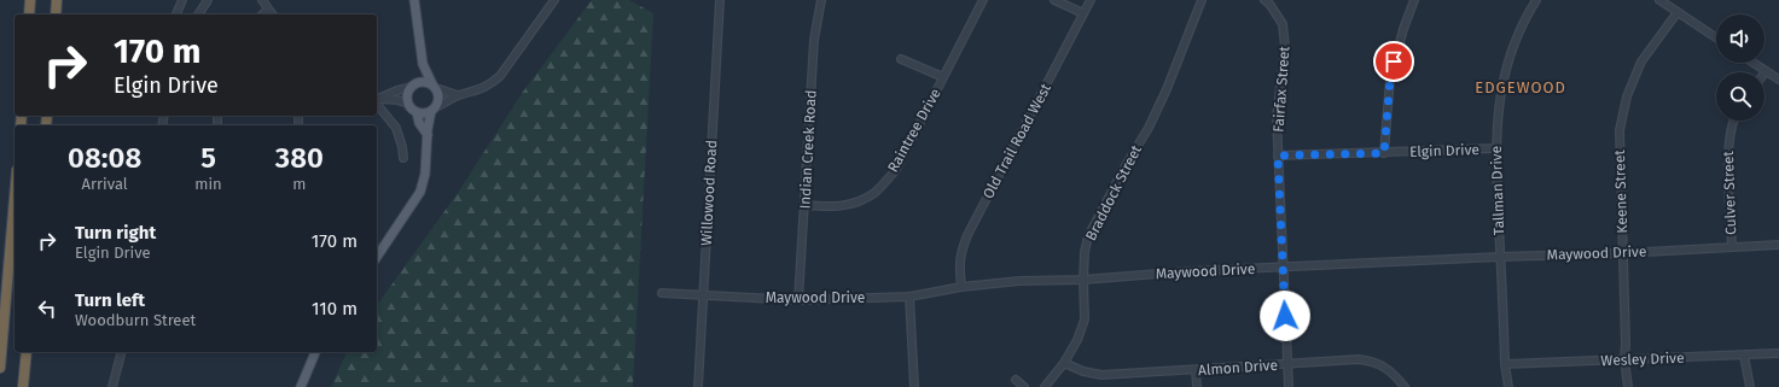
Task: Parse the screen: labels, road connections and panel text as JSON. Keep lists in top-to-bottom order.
{
  "streets": {
    "street": [
      "Fairfax Street",
      "Raintree Drive",
      "Old Trail Road West",
      "Indian Creek Road",
      "Elgin Drive",
      "Tallman Drive",
      "Keene Street",
      "Willowood Road",
      "Braddock Street",
      "Culver Street",
      "Maywood Drive",
      "Wesley Drive",
      "Almon Drive"
    ]
  },
  "crossings": [
    ["Fairfax Street", "Elgin Drive"],
    ["Fairfax Street", "Maywood Drive"],
    ["Fairfax Street", "Almon Drive"],
    ["Raintree Drive", "Indian Creek Road"],
    ["Old Trail Road West", "Maywood Drive"],
    ["Indian Creek Road", "Maywood Drive"],
    ["Elgin Drive", "Tallman Drive"],
    ["Tallman Drive", "Maywood Drive"],
    ["Tallman Drive", "Wesley Drive"],
    ["Keene Street", "Maywood Drive"],
    ["Keene Street", "Wesley Drive"],
    ["Willowood Road", "Maywood Drive"],
    ["Braddock Street", "Maywood Drive"],
    ["Braddock Street", "Almon Drive"],
    ["Culver Street", "Maywood Drive"]
  ],
  "districts": ["EDGEWOOD"],
  "page": {
    "turn": ["170 m", "Elgin Drive"],
    "eta": [
      "08:08",
      "Arrival",
      "5",
      "min",
      "380",
      "m"
    ],
    "list": [
      {
        "name": "Turn right",
        "note": "Elgin Drive",
        "value": "170 m"
      },
      {
        "name": "Turn left",
        "note": "Woodburn Street",
        "value": "110 m"
      }
    ]
  }
}
